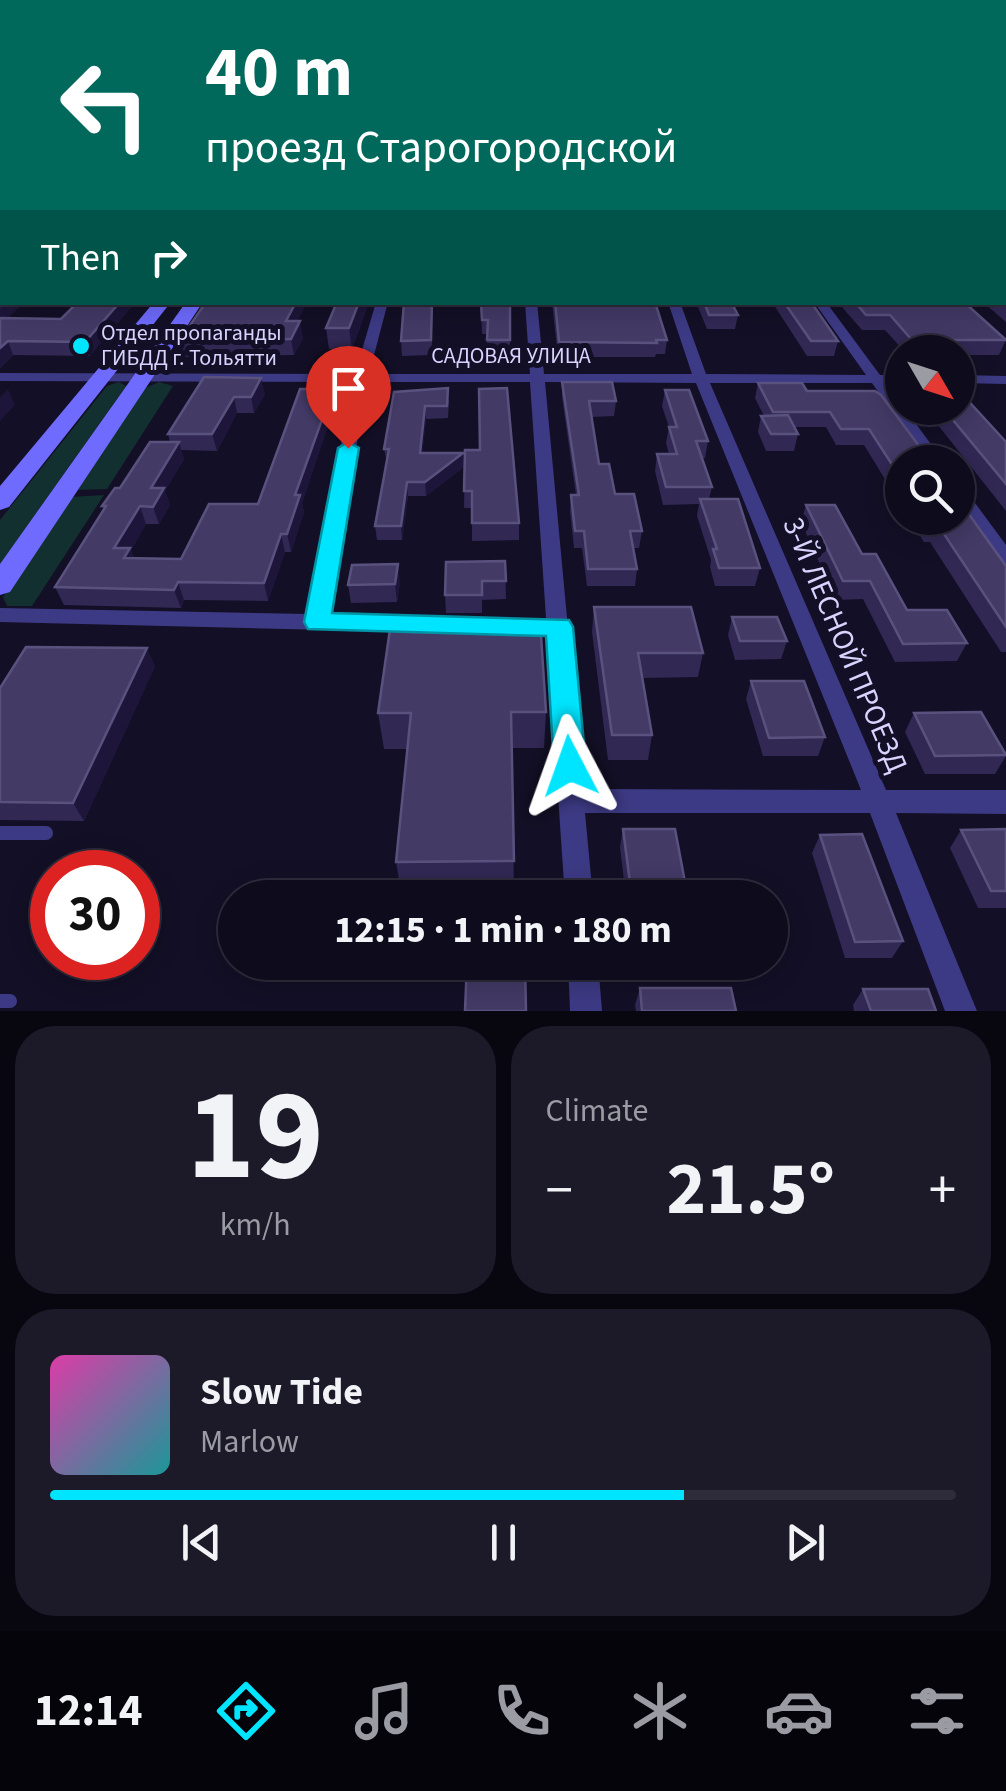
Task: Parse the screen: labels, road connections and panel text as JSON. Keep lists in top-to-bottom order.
{
  "streets": {
    "street": ["САДОВАЯ УЛИЦА", "3-Й ЛЕСНОЙ ПРОЕЗД"]
  },
  "crossings": [
    ["САДОВАЯ УЛИЦА", "3-Й ЛЕСНОЙ ПРОЕЗД"]
  ],
  "places": ["Отдел пропаганды ГИБДД г. Тольятти"],
  "north": "bottom right",
  "page": {
    "turn": ["40 m", "проезд Старогородской"],
    "then": "Then",
    "limit": "30",
    "trip": "12:15 · 1 min · 180 m",
    "tile": [
      ["19", "km/h"],
      "Climate"
    ],
    "heat": ["−", "21.5°", "+"],
    "song": ["Slow Tide", "Marlow"],
    "tabs": "12:14"
  }
}
